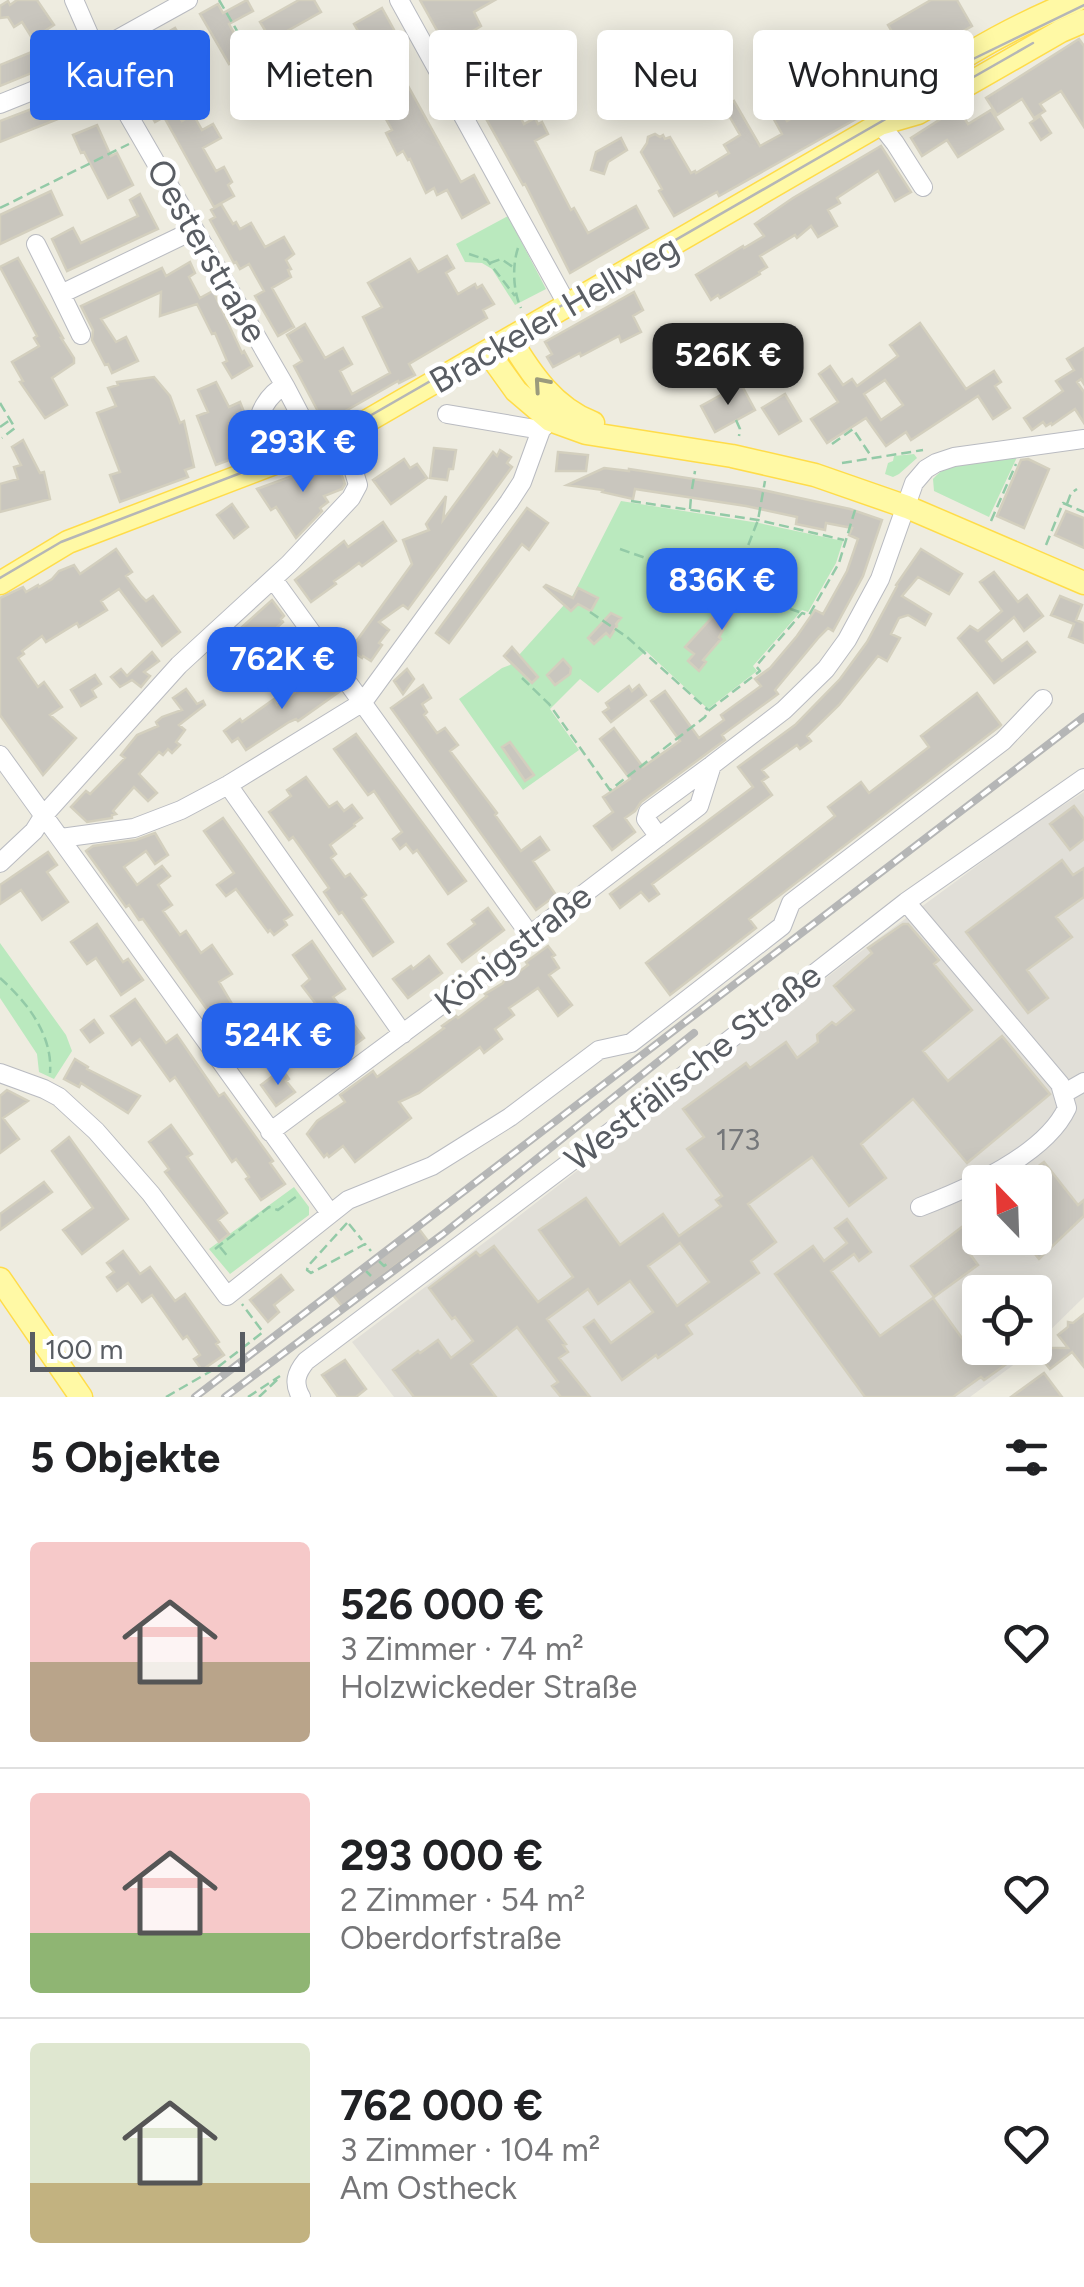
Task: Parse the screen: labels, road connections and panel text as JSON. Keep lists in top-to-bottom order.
{
  "streets": {
    "main road": ["Brackeler Hellweg"],
    "street": ["Oesterstraße", "Königstraße", "Westfälische Straße"]
  },
  "crossings": [
    ["Oesterstraße", "Brackeler Hellweg"]
  ],
  "house_numbers": ["173"],
  "scale_bar": "100 m",
  "north": "top left",
  "page": {
    "chip": [
      "Kaufen",
      "Mieten",
      "Filter",
      "Neu",
      "Wohnung"
    ],
    "price": [
      "526K €",
      "293K €",
      "836K €",
      "762K €",
      "524K €"
    ],
    "scale": "100 m",
    "heading": "5 Objekte",
    "list": [
      {
        "name": "526 000 €",
        "note": "3 Zimmer · 74 m² · Holzwickeder Straße"
      },
      {
        "name": "293 000 €",
        "note": "2 Zimmer · 54 m² · Oberdorfstraße"
      },
      {
        "name": "762 000 €",
        "note": "3 Zimmer · 104 m² · Am Ostheck"
      }
    ]
  }
}
